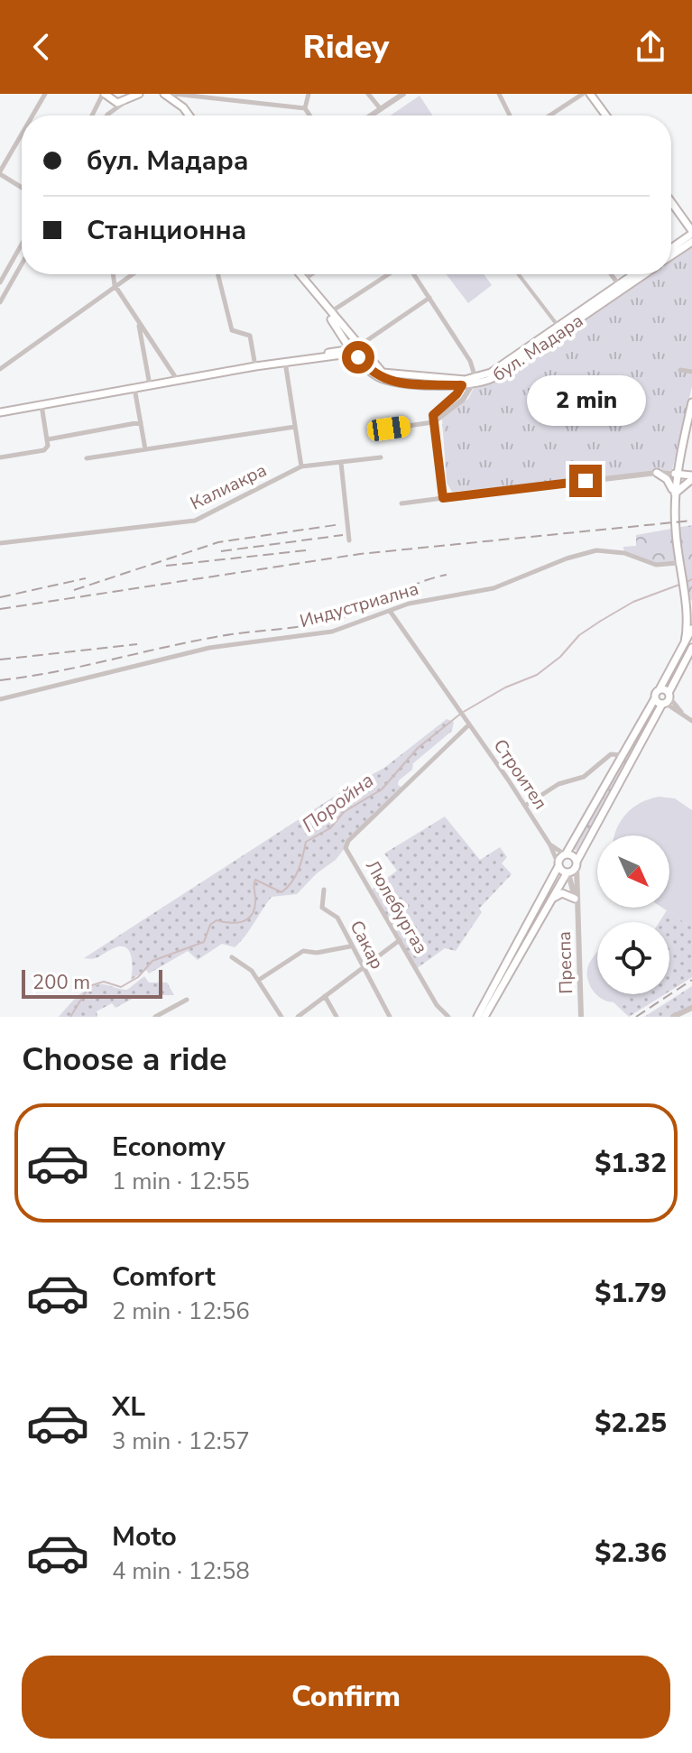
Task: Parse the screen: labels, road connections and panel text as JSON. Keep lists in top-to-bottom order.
{
  "streets": {
    "main road": ["бул. Мадара"],
    "street": [
      "Калиакра",
      "Индустриална",
      "Строител",
      "Люлебургаз",
      "Сакар",
      "Преспа"
    ]
  },
  "crossings": [
    ["Индустриална", "Строител"],
    ["Строител", "Люлебургаз"]
  ],
  "water": ["Поройна"],
  "scale_bar": "200 m",
  "north": "bottom right",
  "page": {
    "header": "Ridey",
    "banner": ["бул. Мадара", "Станционна"],
    "bubble": "2 min",
    "scale": "200 m",
    "heading": "Choose a ride",
    "list": [
      {
        "name": "Economy",
        "note": "1 min · 12:55",
        "value": "$1.32"
      },
      {
        "name": "Comfort",
        "note": "2 min · 12:56",
        "value": "$1.79"
      },
      {
        "name": "XL",
        "note": "3 min · 12:57",
        "value": "$2.25"
      },
      {
        "name": "Moto",
        "note": "4 min · 12:58",
        "value": "$2.36"
      }
    ],
    "buttons": "Confirm"
  }
}
